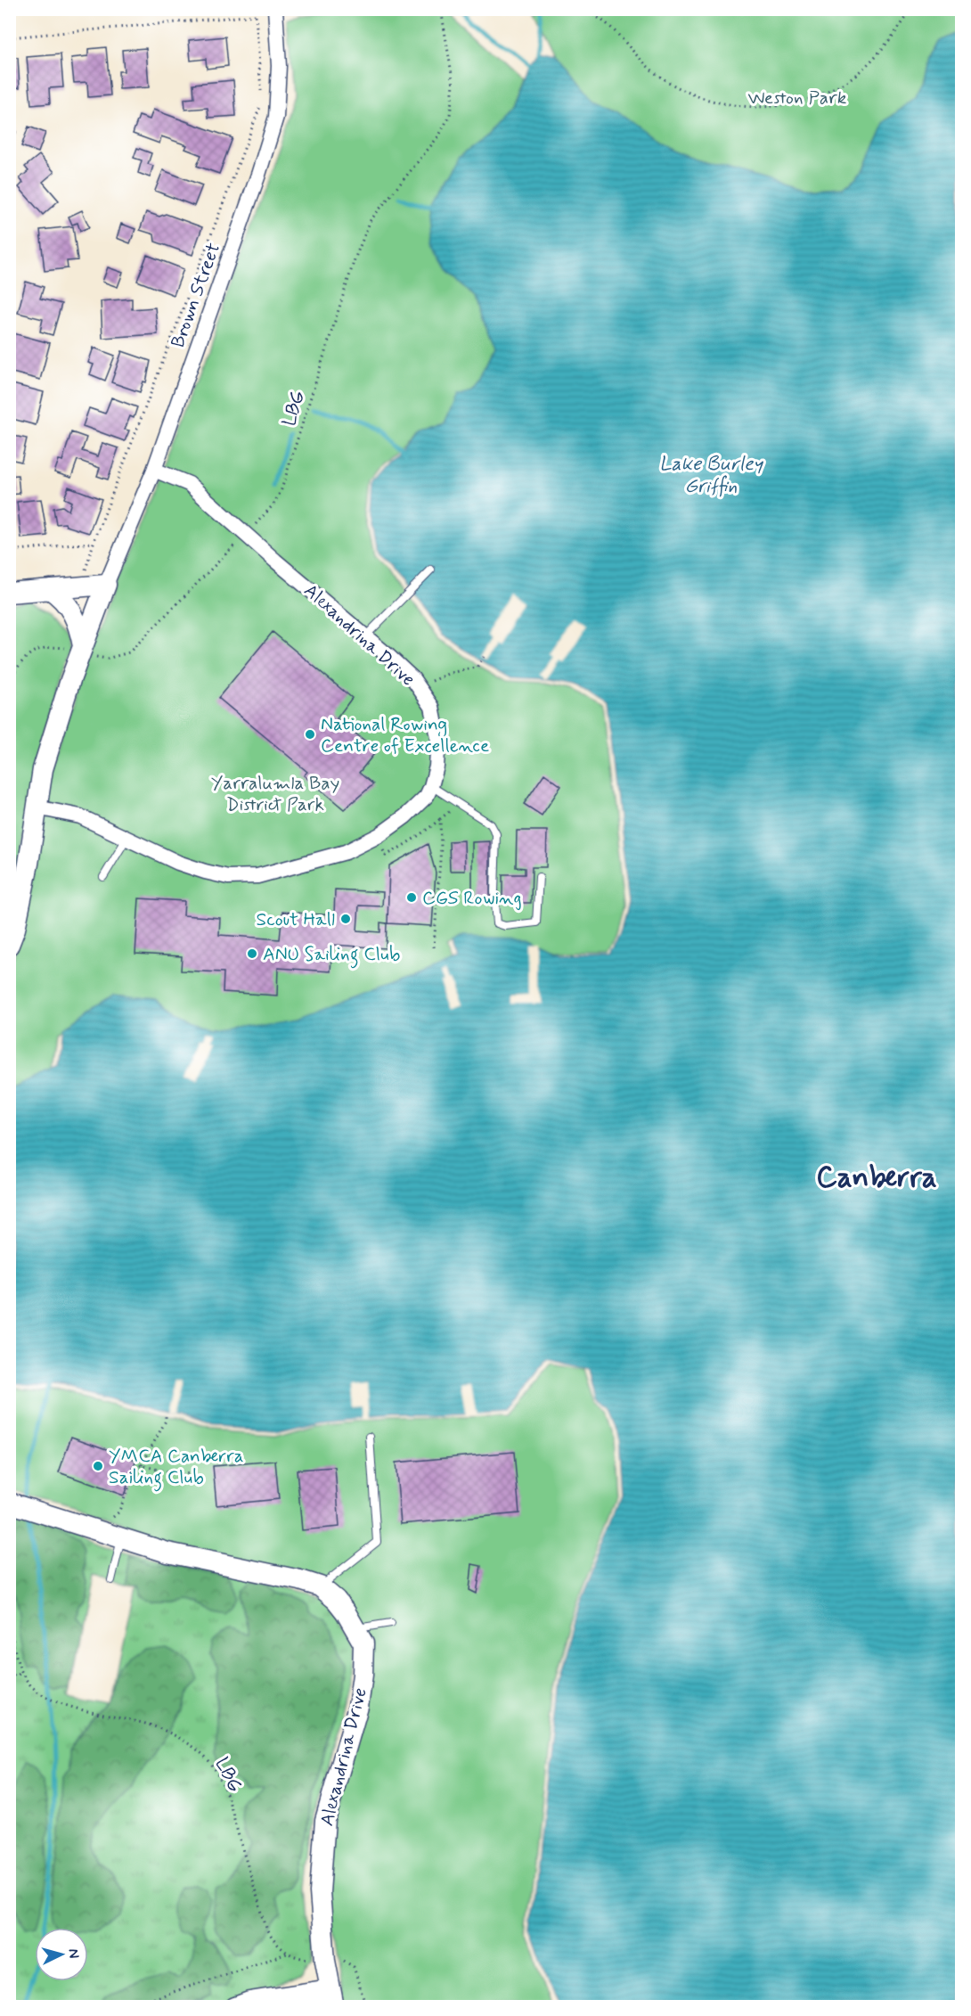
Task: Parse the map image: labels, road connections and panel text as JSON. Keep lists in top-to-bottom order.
{
  "streets": {
    "main road": ["Alexandrina Drive"],
    "street": ["Brown Street"],
    "path": ["LBG"]
  },
  "crossings": [
    ["Brown Street", "Alexandrina Drive"],
    ["LBG", "Alexandrina Drive"]
  ],
  "districts": ["Canberra"],
  "water": ["Lake Burley Griffin"],
  "parks": ["Weston Park", "Yarralumla Bay District Park"],
  "places": [
    "National Rowing Centre of Excellence",
    "CGS Rowing",
    "Scout Hall",
    "ANU Sailing Club",
    "YMCA Canberra Sailing Club"
  ],
  "north": "right"
}
